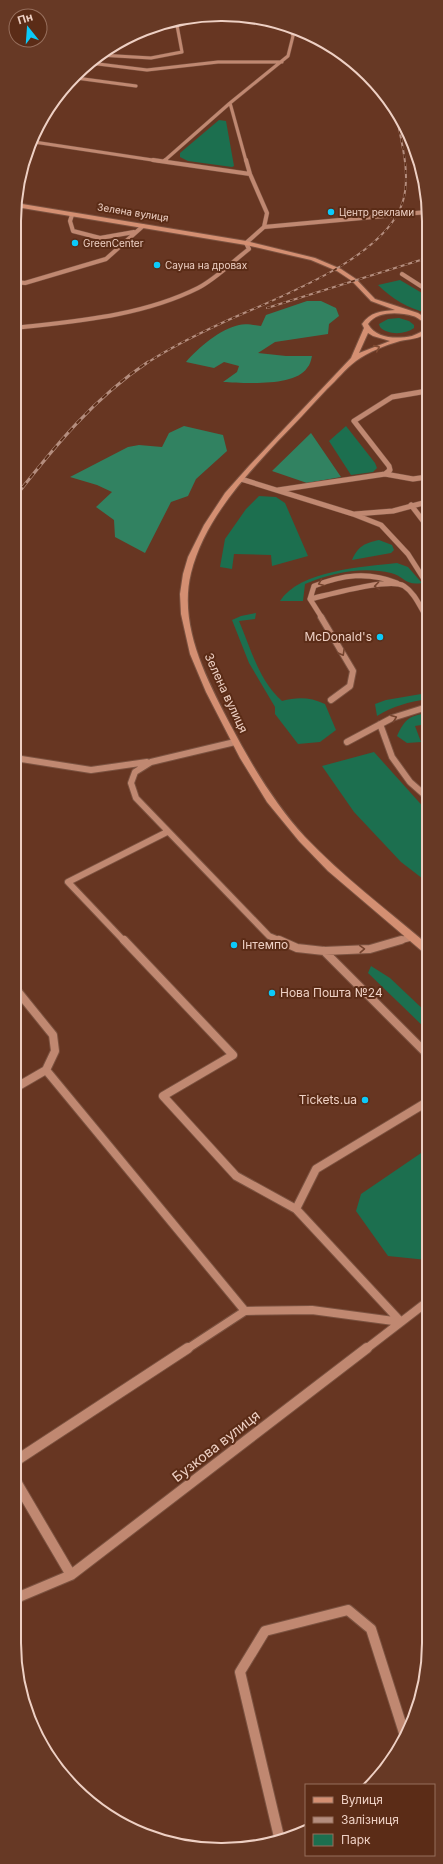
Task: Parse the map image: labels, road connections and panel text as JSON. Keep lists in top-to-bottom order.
{
  "streets": {
    "main road": ["Зелена вулиця"],
    "street": ["Бузкова вулиця"]
  },
  "places": [
    "Центр реклами",
    "GreenCenter",
    "Сауна на дровах",
    "McDonald's",
    "Інтемпо",
    "Нова Пошта №24",
    "Tickets.ua"
  ],
  "legend": ["Вулиця", "Залізниця", "Парк"],
  "north": "top"
}
